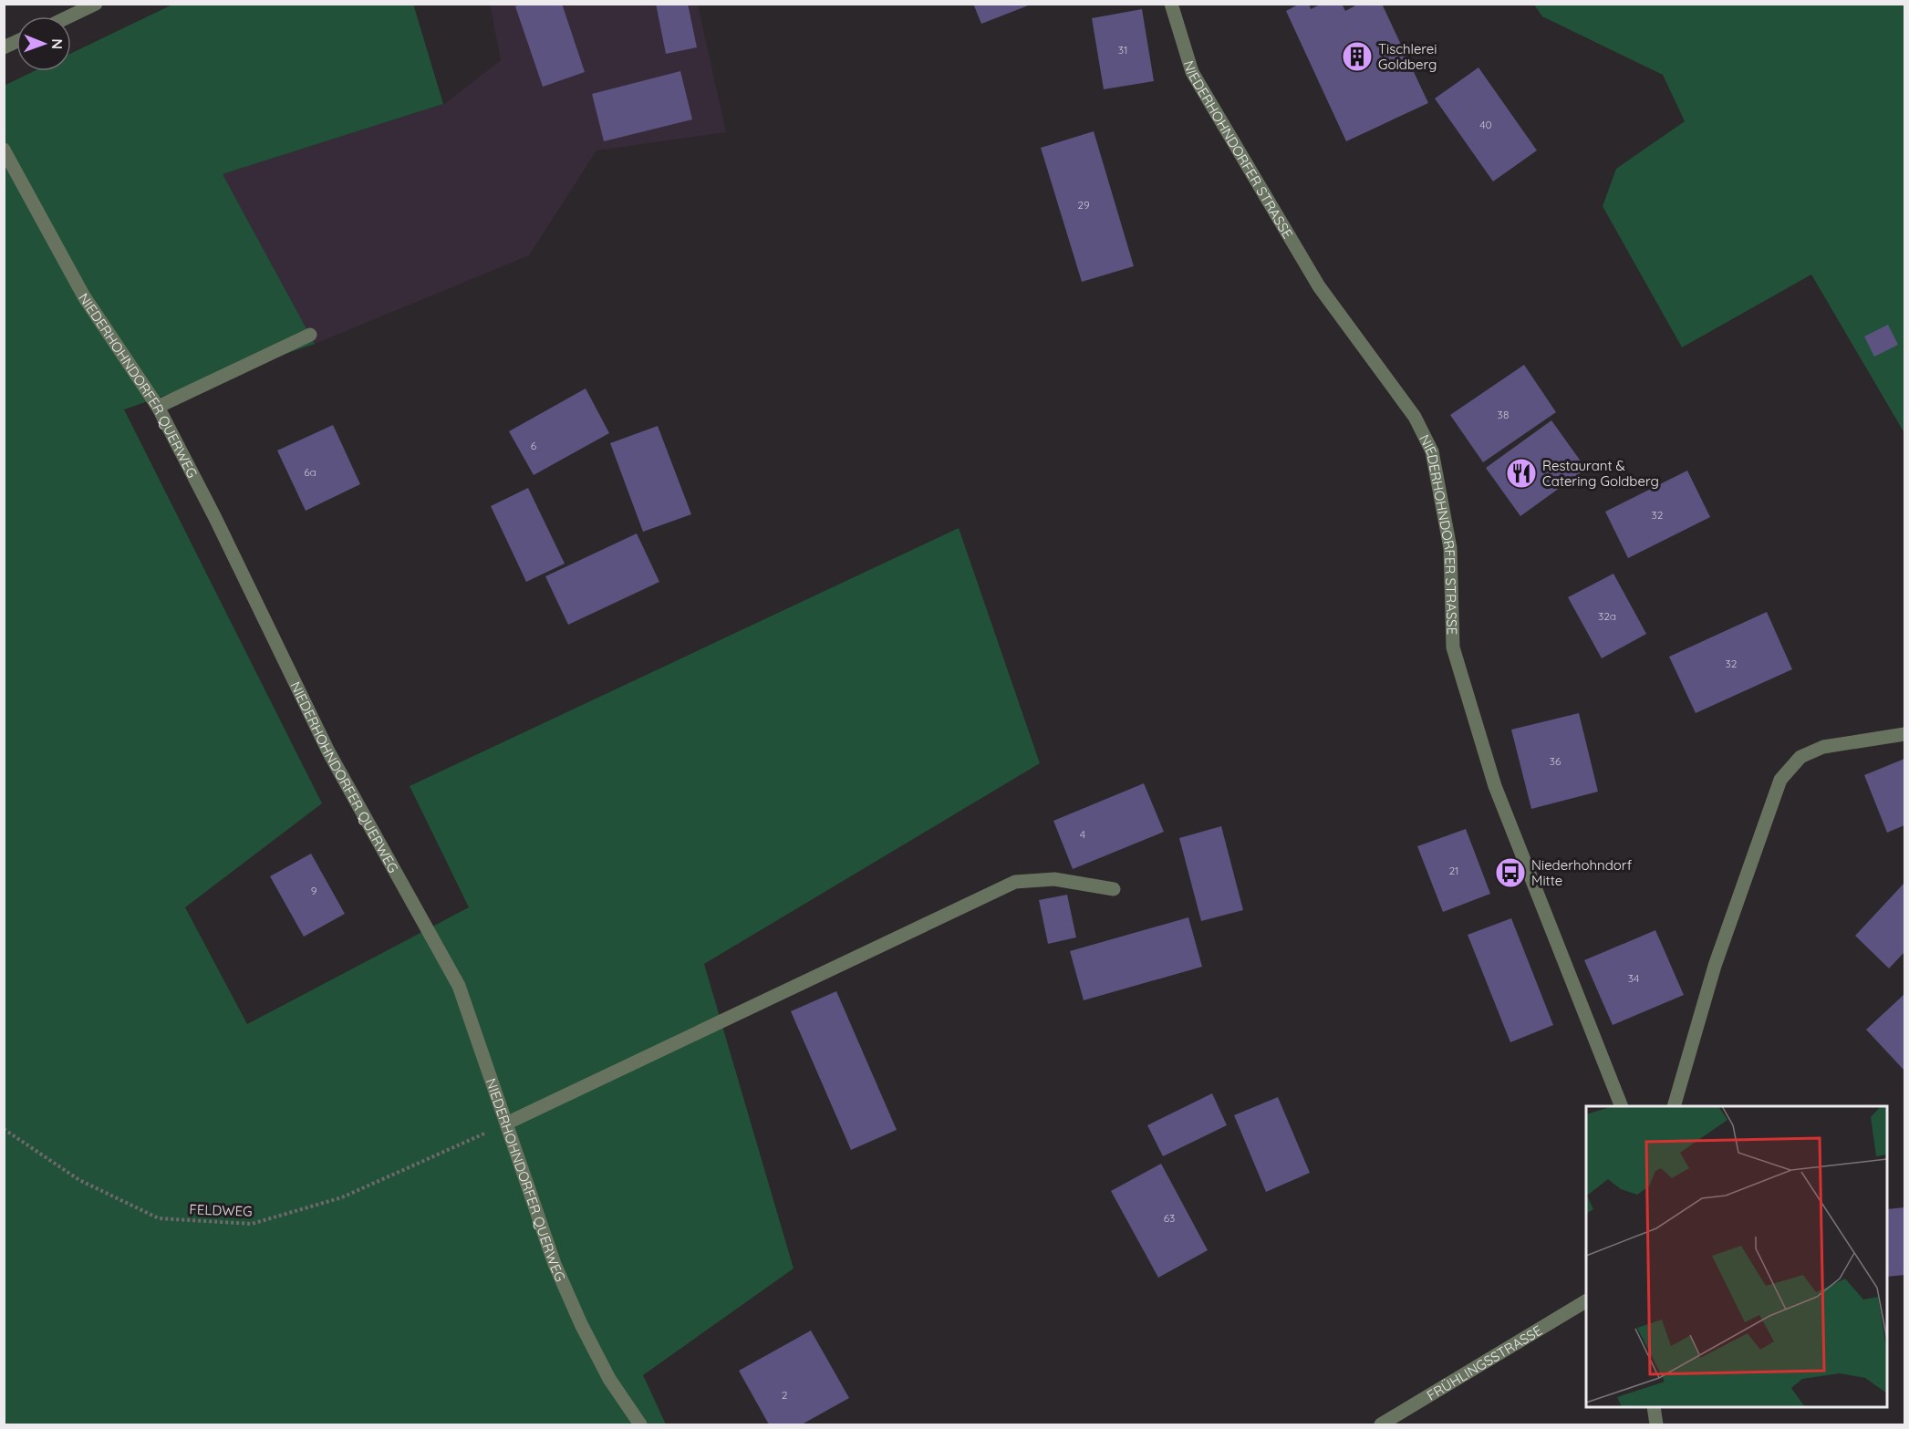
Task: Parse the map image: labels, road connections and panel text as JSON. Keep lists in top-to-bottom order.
{
  "streets": {
    "street": ["NIEDERHOHNDORFER STRASSE", "NIEDERHOHNDORFER QUERWEG", "FRÜHLINGSSTRASSE"],
    "path": ["FELDWEG"]
  },
  "crossings": [
    ["NIEDERHOHNDORFER QUERWEG", "FELDWEG"]
  ],
  "places": {
    "building": ["Tischlerei Goldberg"],
    "restaurant": ["Restaurant & Catering Goldberg"],
    "bus stop": ["Niederhohndorf Mitte"]
  },
  "house_numbers": [
    "31",
    "40",
    "29",
    "38",
    "6",
    "6a",
    "32",
    "32a",
    "32",
    "36",
    "4",
    "21",
    "9",
    "34",
    "63",
    "2"
  ],
  "north": "right"
}
